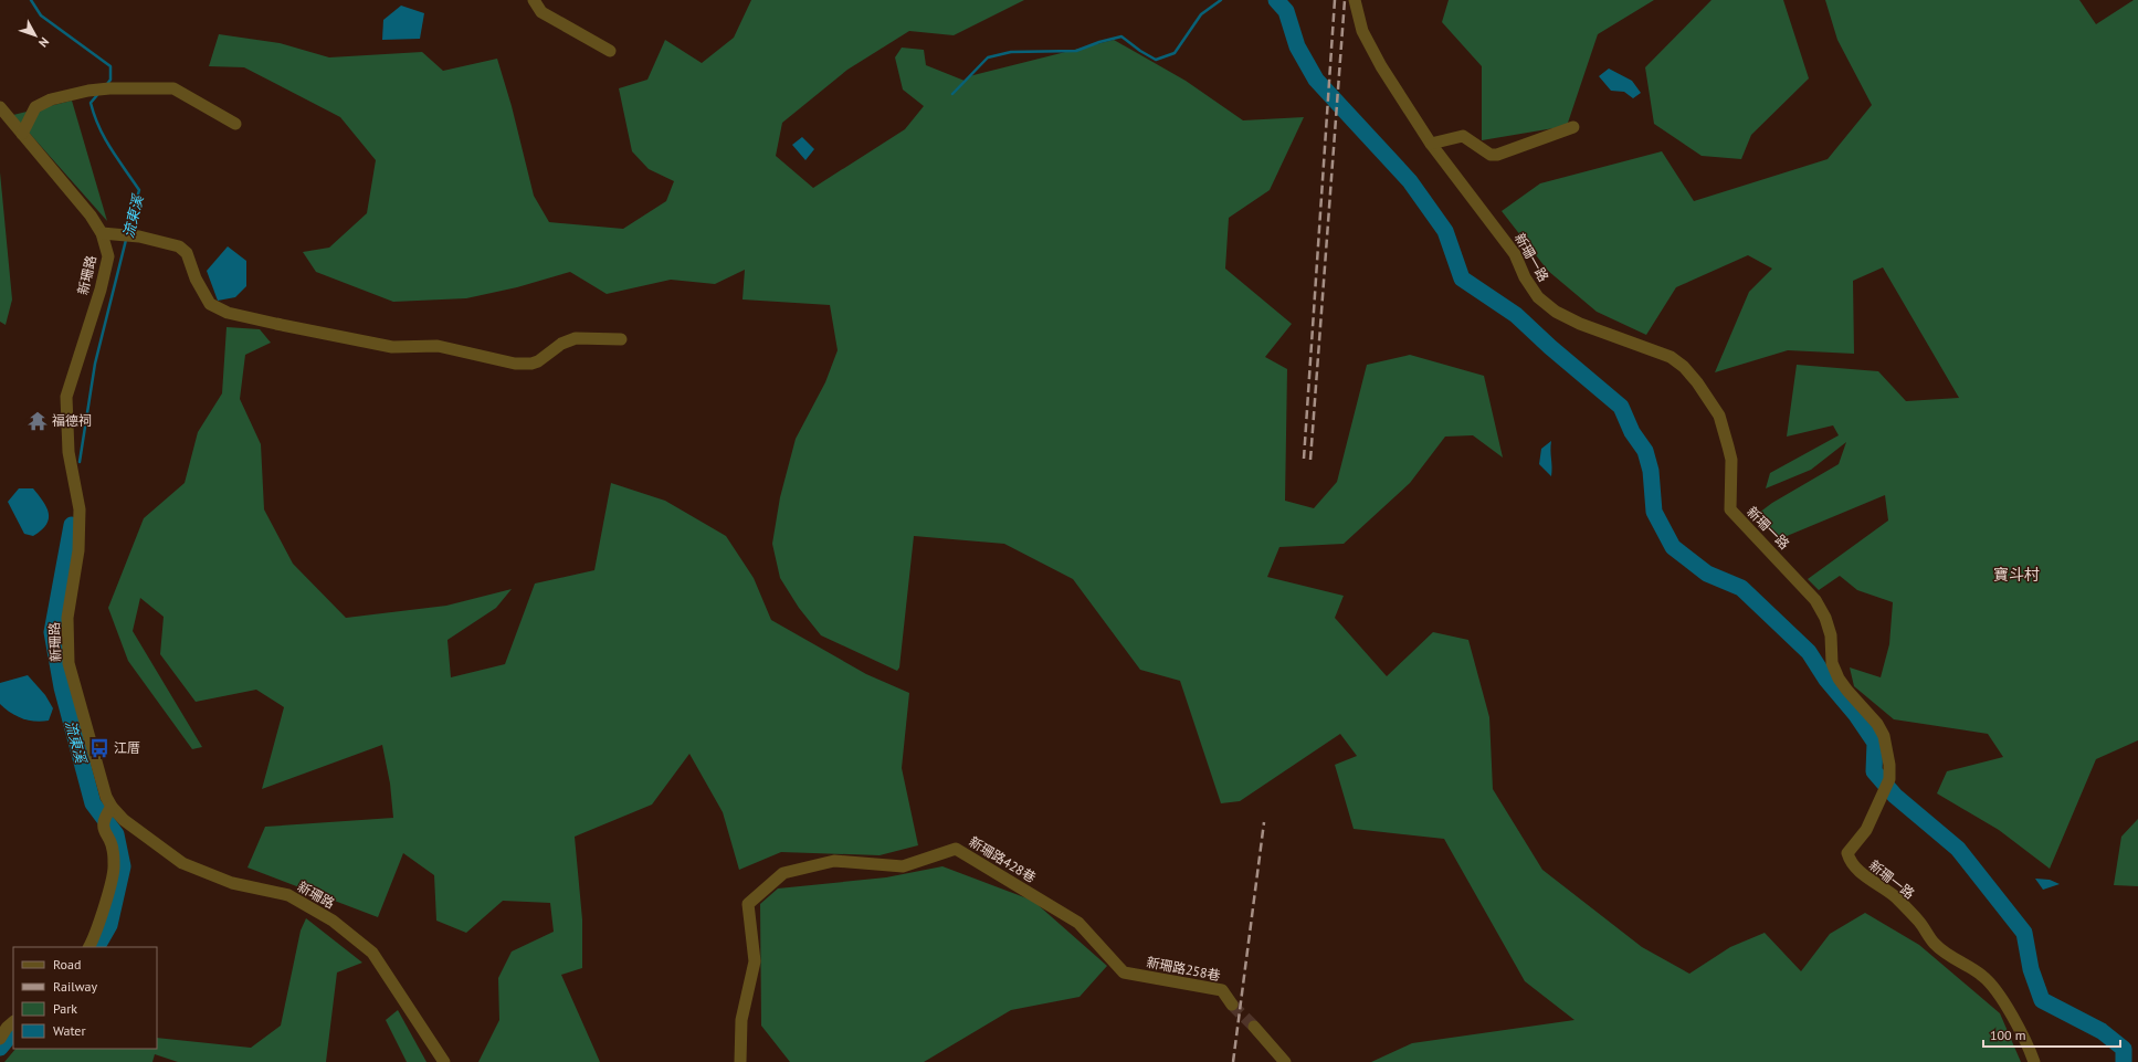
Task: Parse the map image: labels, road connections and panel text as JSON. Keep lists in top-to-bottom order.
{
  "streets": {
    "street": [
      "新珊一路",
      "新珊路",
      "新珊路428巷",
      "新珊路258巷"
    ]
  },
  "crossings": [
    ["新珊路428巷", "新珊路258巷"]
  ],
  "districts": ["寶斗村"],
  "water": ["流東溪"],
  "places": {
    "temple": ["福德祠"],
    "bus stop": ["江厝"]
  },
  "legend": [
    "Road",
    "Railway",
    "Park",
    "Water"
  ],
  "scale_bar": "100 m",
  "north": "bottom right"
}
